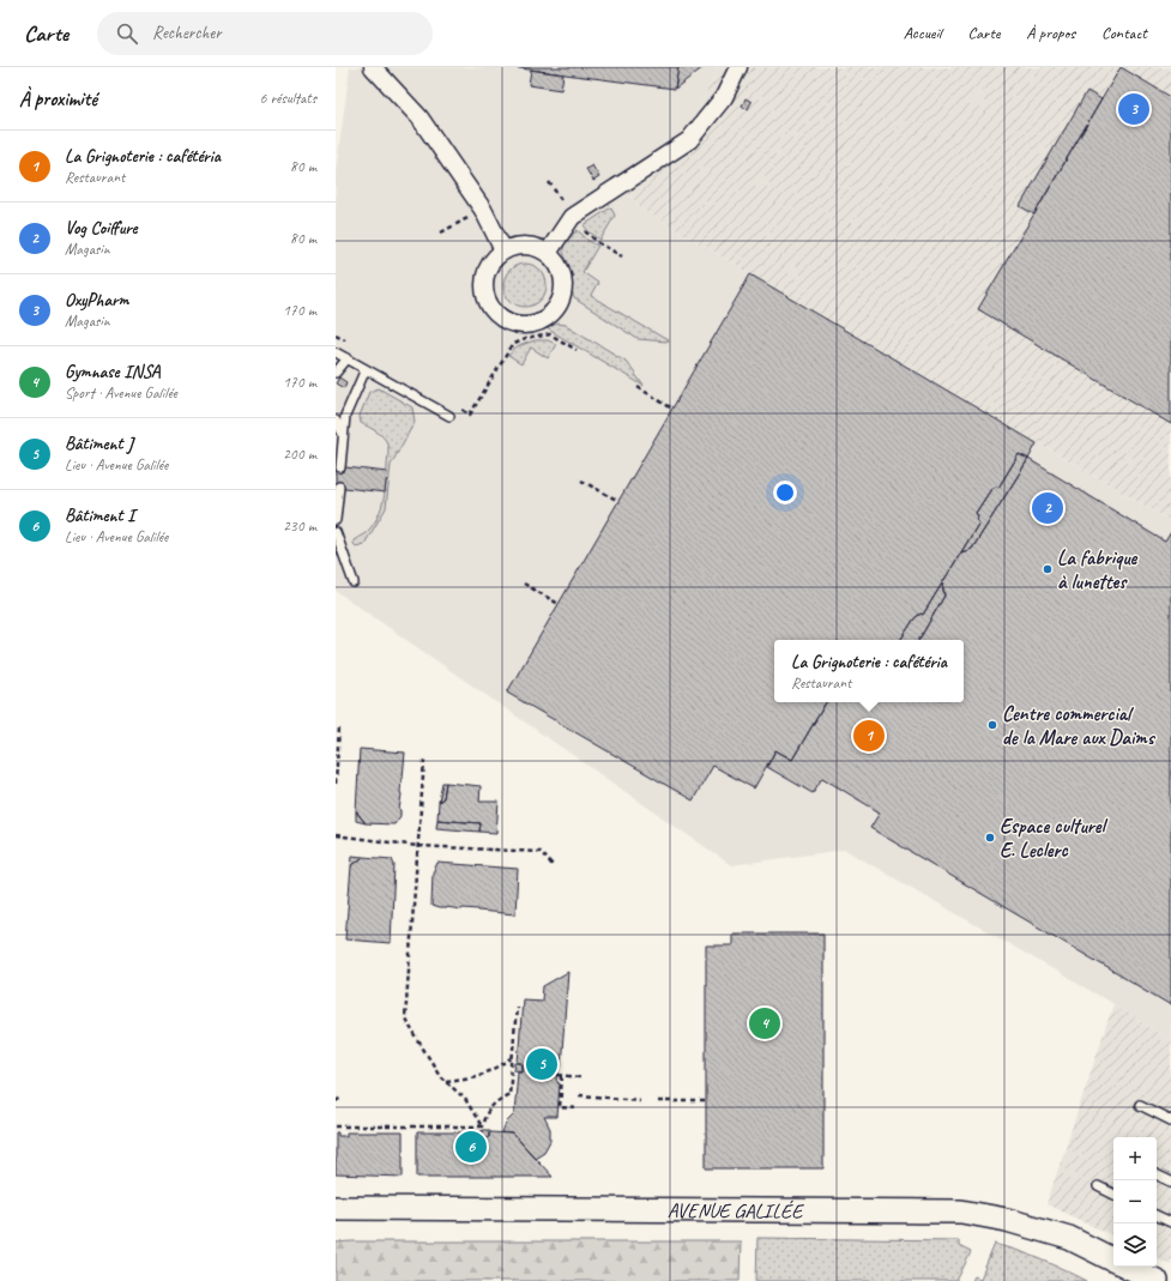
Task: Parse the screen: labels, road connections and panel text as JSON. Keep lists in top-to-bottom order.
{
  "streets": {
    "street": ["AVENUE GALILÉE"]
  },
  "places": ["La fabrique à lunettes", "Centre commercial de la Mare aux Daims", "Espace culturel E. Leclerc"],
  "page": {
    "header": "Carte",
    "search": "Rechercher",
    "nav": [
      "Accueil",
      "Carte",
      "À propos",
      "Contact"
    ],
    "heading": ["À proximité", "6 résultats"],
    "pins": [
      "3",
      "2",
      "1",
      "4",
      "5",
      "6"
    ],
    "list": [
      {
        "mark": "1",
        "name": "La Grignoterie : cafétéria",
        "note": "Restaurant",
        "value": "80 m"
      },
      {
        "mark": "2",
        "name": "Vog Coiffure",
        "note": "Magasin",
        "value": "80 m"
      },
      {
        "mark": "3",
        "name": "OxyPharm",
        "note": "Magasin",
        "value": "170 m"
      },
      {
        "mark": "4",
        "name": "Gymnase INSA",
        "note": "Sport · Avenue Galilée",
        "value": "170 m"
      },
      {
        "mark": "5",
        "name": "Bâtiment J",
        "note": "Lieu · Avenue Galilée",
        "value": "200 m"
      },
      {
        "mark": "6",
        "name": "Bâtiment I",
        "note": "Lieu · Avenue Galilée",
        "value": "230 m"
      }
    ],
    "popup": ["La Grignoterie : cafétéria", "Restaurant"],
    "map_buttons": ["+", "−"]
  }
}
